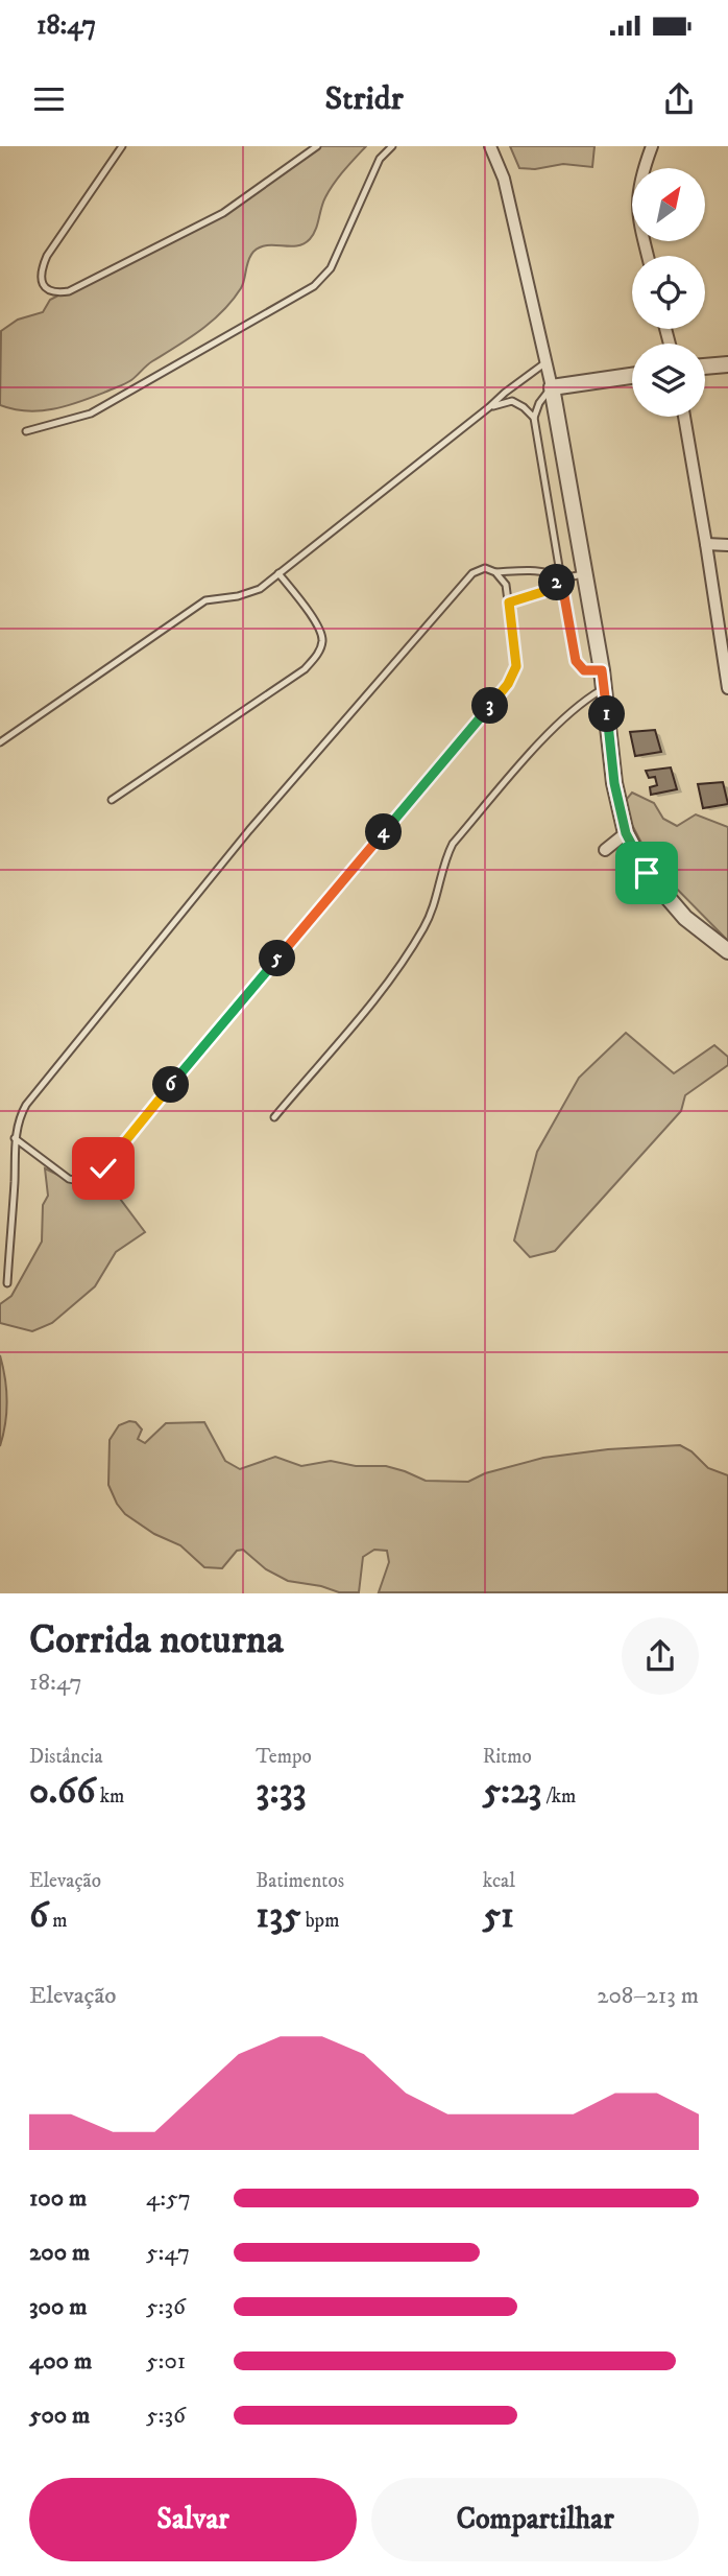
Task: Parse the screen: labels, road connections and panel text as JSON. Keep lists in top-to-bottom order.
{
  "north": "top right",
  "page": {
    "status": "18:47",
    "header": "Stridr",
    "pins": [
      "2",
      "3",
      "1",
      "4",
      "5",
      "6"
    ],
    "heading": ["Corrida noturna", "18:47"],
    "stats": [
      ["Distância", "0.66 km"],
      ["Tempo", "3:33"],
      ["Ritmo", "5:23 /km"],
      ["Elevação", "6 m"],
      ["Batimentos", "135 bpm"],
      ["kcal", "51"]
    ],
    "chart": ["Elevação", "208–213 m"],
    "list": [
      {
        "name": "100 m",
        "note": "4:57"
      },
      {
        "name": "200 m",
        "note": "5:47"
      },
      {
        "name": "300 m",
        "note": "5:36"
      },
      {
        "name": "400 m",
        "note": "5:01"
      },
      {
        "name": "500 m",
        "note": "5:36"
      }
    ],
    "buttons": ["Salvar", "Compartilhar"]
  }
}
